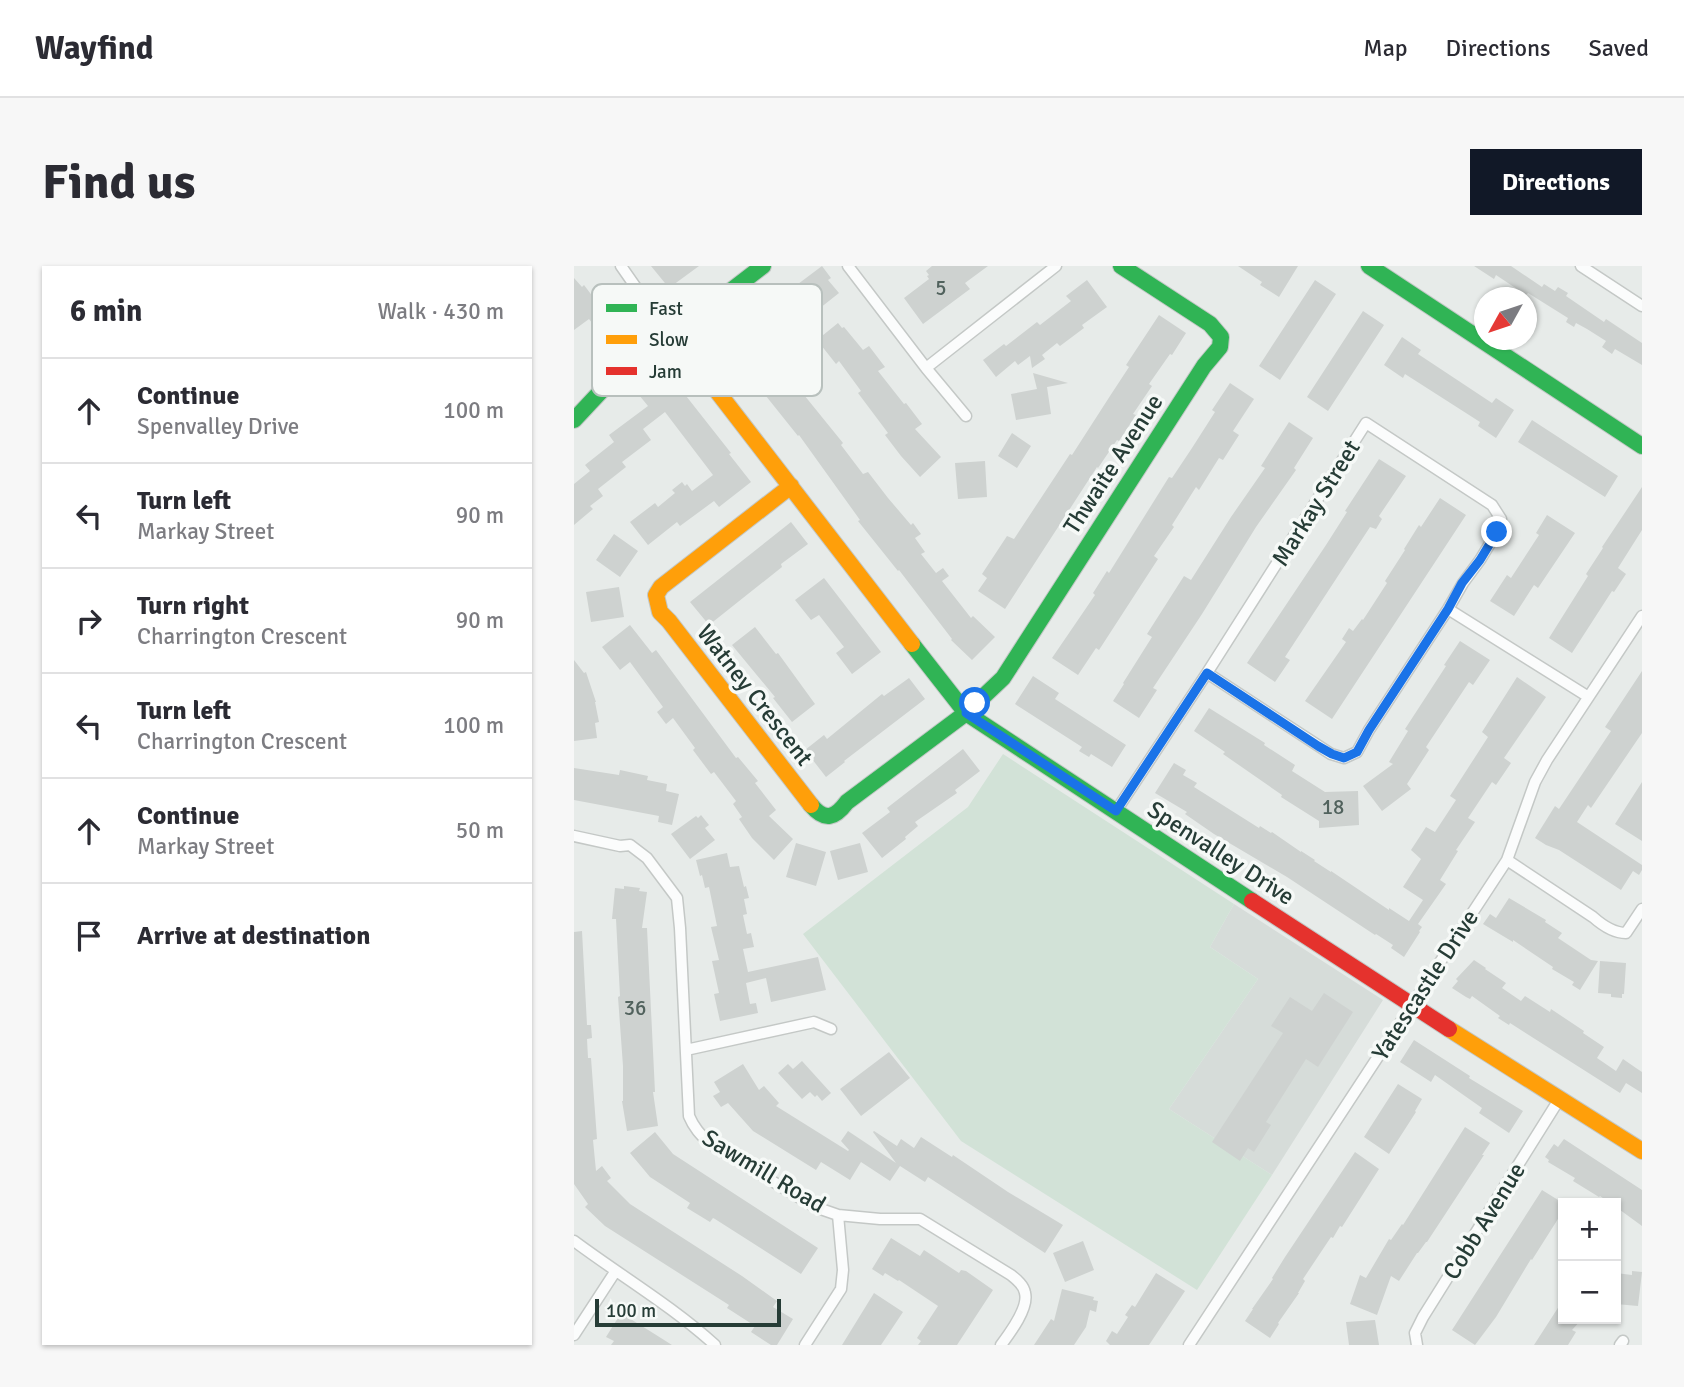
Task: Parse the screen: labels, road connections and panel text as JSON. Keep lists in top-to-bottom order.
{
  "streets": {
    "street": [
      "Thwaite Avenue",
      "Markay Street",
      "Watney Crescent",
      "Spenvalley Drive",
      "Yatescastle Drive",
      "Sawmill Road",
      "Cobb Avenue"
    ]
  },
  "crossings": [
    ["Thwaite Avenue", "Watney Crescent"],
    ["Thwaite Avenue", "Spenvalley Drive"],
    ["Markay Street", "Spenvalley Drive"],
    ["Watney Crescent", "Spenvalley Drive"],
    ["Spenvalley Drive", "Yatescastle Drive"],
    ["Spenvalley Drive", "Cobb Avenue"]
  ],
  "house_numbers": ["5", "18", "36"],
  "legend": ["Fast", "Slow", "Jam"],
  "scale_bar": "100 m",
  "north": "bottom left",
  "page": {
    "header": "Wayfind",
    "nav": ["Map", "Directions", "Saved"],
    "buttons": "Directions",
    "title": "Find us",
    "heading": ["6 min", "Walk · 430 m"],
    "list": [
      ["Continue", "Spenvalley Drive", "100 m"],
      ["Turn left", "Markay Street", "90 m"],
      ["Turn right", "Charrington Crescent", "90 m"],
      ["Turn left", "Charrington Crescent", "100 m"],
      ["Continue", "Markay Street", "50 m"],
      "Arrive at destination"
    ],
    "map_buttons": ["+", "−"],
    "scale": "100 m"
  }
}
